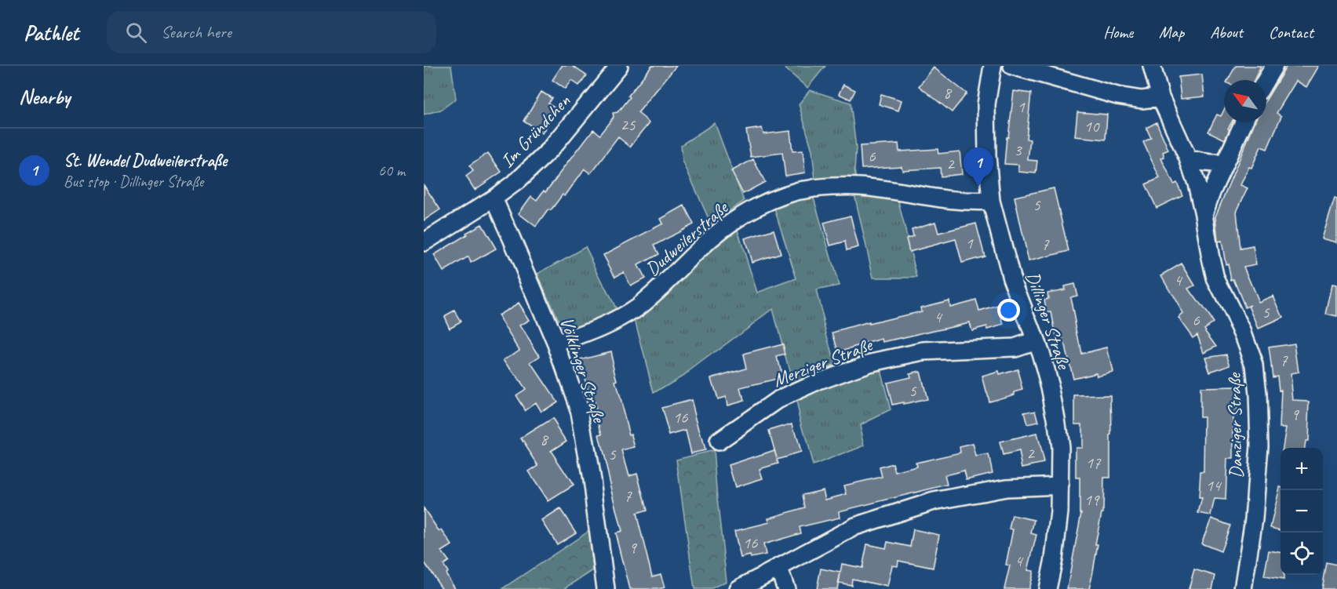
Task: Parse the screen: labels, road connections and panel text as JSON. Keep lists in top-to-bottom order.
{
  "streets": {
    "street": [
      "Im Gründchen",
      "Dudweilerstraße",
      "Dillinger Straße",
      "Merziger Straße",
      "Völklinger Straße",
      "Danziger Straße"
    ]
  },
  "crossings": [
    ["Im Gründchen", "Völklinger Straße"],
    ["Dudweilerstraße", "Dillinger Straße"],
    ["Dudweilerstraße", "Völklinger Straße"],
    ["Dillinger Straße", "Merziger Straße"]
  ],
  "house_numbers": [
    "8",
    "1",
    "25",
    "10",
    "3",
    "6",
    "2",
    "5",
    "1",
    "7",
    "4",
    "5",
    "4",
    "6",
    "7",
    "5",
    "9",
    "16",
    "8",
    "2",
    "5",
    "17",
    "14",
    "7",
    "19",
    "16",
    "9",
    "4"
  ],
  "north": "top left",
  "page": {
    "header": "Pathlet",
    "search": "Search here",
    "nav": [
      "Home",
      "Map",
      "About",
      "Contact"
    ],
    "heading": "Nearby",
    "list": [
      {
        "mark": "1",
        "name": "St. Wendel Dudweilerstraße",
        "note": "Bus stop · Dillinger Straße",
        "value": "60 m"
      }
    ],
    "pins": "1",
    "map_buttons": ["+", "−"]
  }
}
